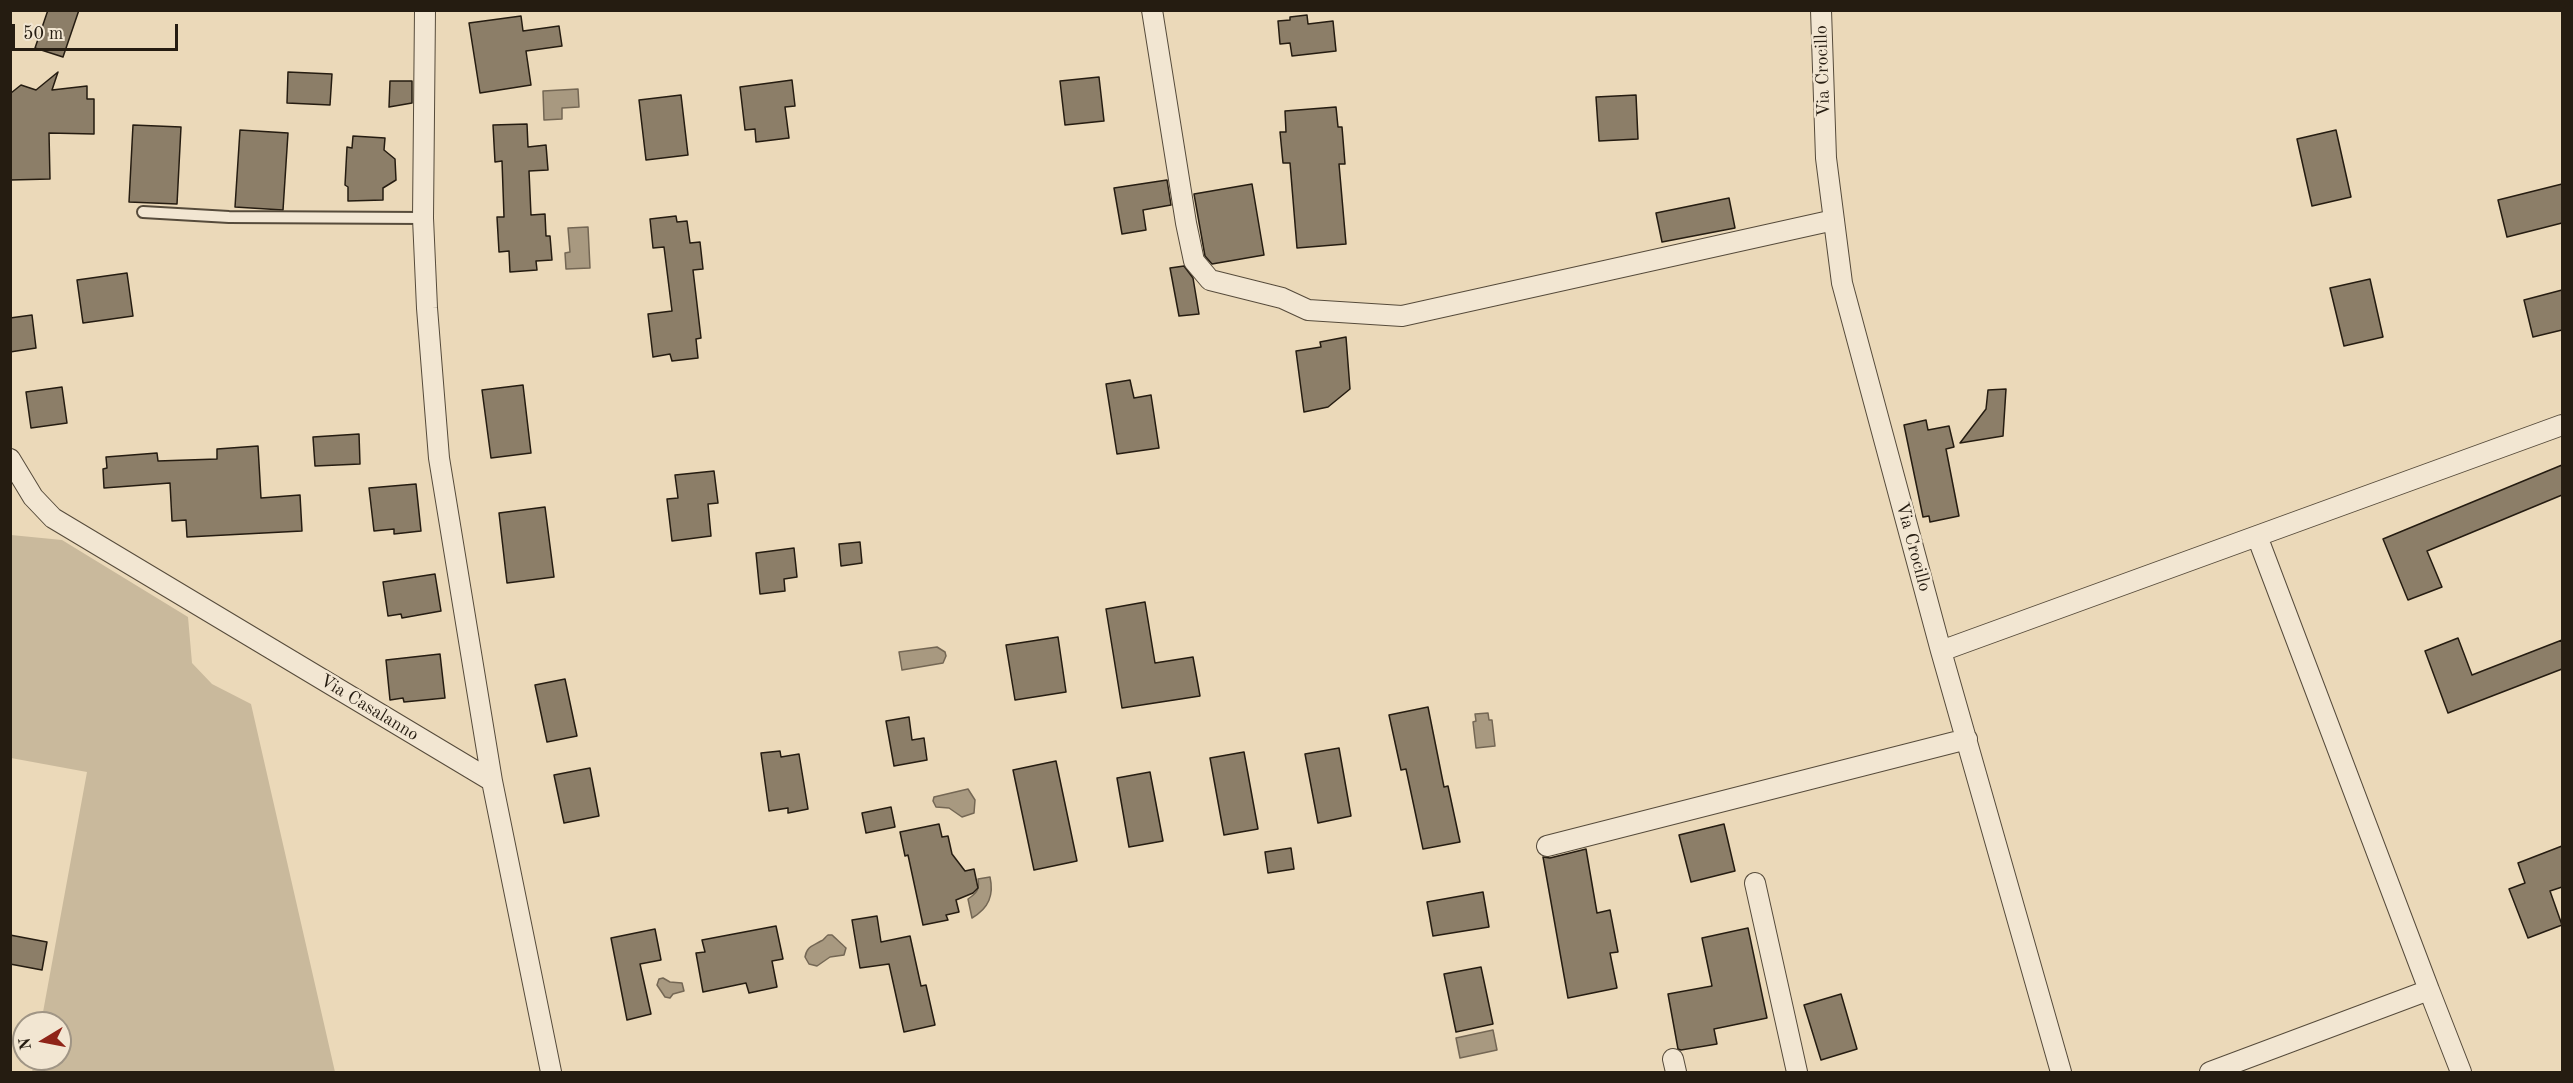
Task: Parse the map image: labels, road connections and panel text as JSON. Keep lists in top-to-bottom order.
{
  "streets": {
    "street": ["Via Crocillo", "Via Casalanno"]
  },
  "scale_bar": "50 m",
  "north": "left"
}
